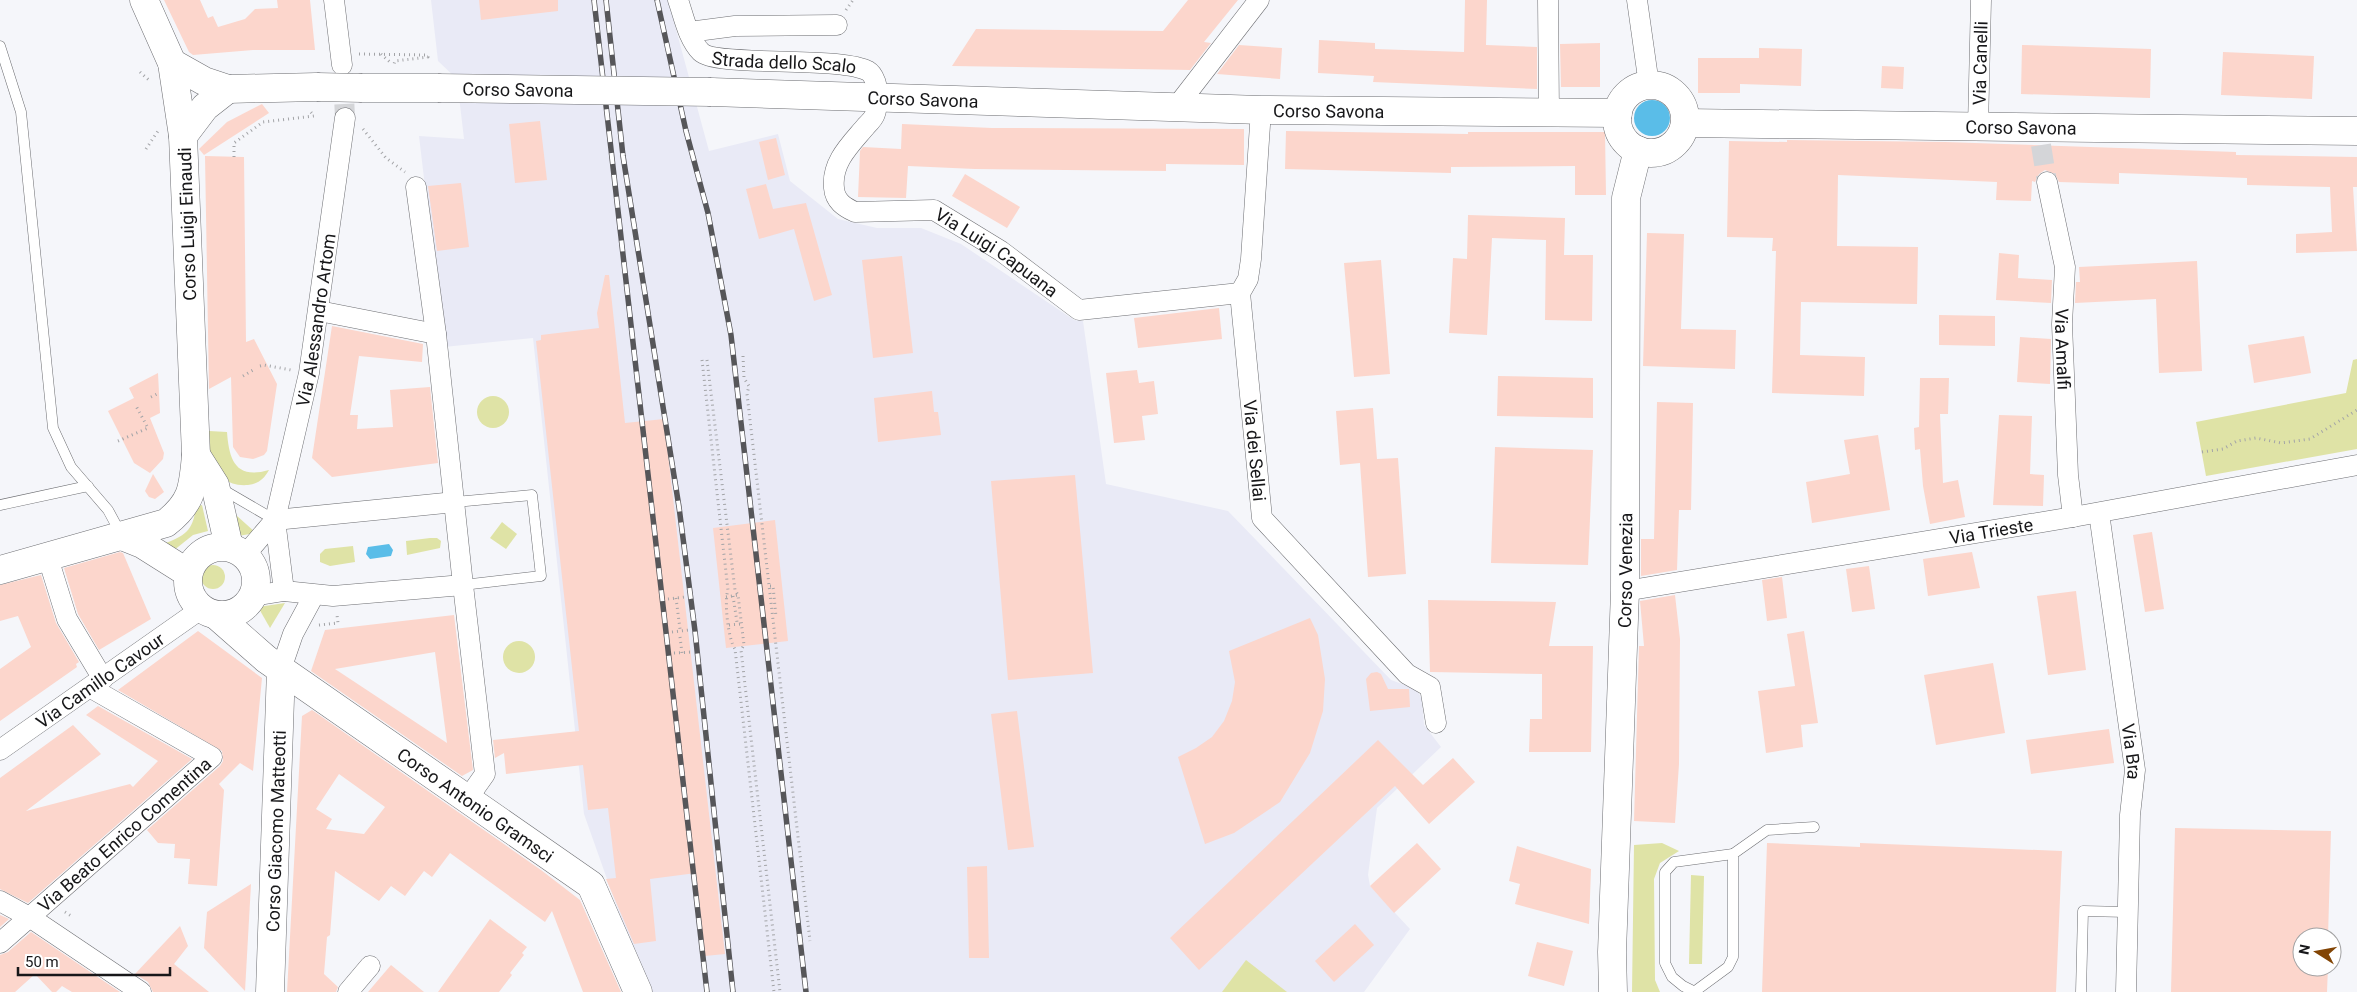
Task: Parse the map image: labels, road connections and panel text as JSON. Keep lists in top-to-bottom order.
{
  "streets": {
    "main road": [
      "Corso Savona",
      "Corso Luigi Einaudi",
      "Corso Venezia",
      "Corso Antonio Gramsci",
      "Corso Giacomo Matteotti"
    ],
    "street": [
      "Strada dello Scalo",
      "Via Canelli",
      "Via Luigi Capuana",
      "Via Alessandro Artom",
      "Via Amalfi",
      "Via dei Sellai",
      "Via Trieste",
      "Via Camillo Cavour",
      "Via Bra",
      "Via Beato Enrico Comentina"
    ]
  },
  "crossings": [
    ["Strada dello Scalo", "Corso Savona"],
    ["Strada dello Scalo", "Via Luigi Capuana"],
    ["Via Canelli", "Corso Savona"],
    ["Corso Savona", "Corso Luigi Einaudi"],
    ["Corso Savona", "Via Luigi Capuana"],
    ["Corso Savona", "Via dei Sellai"],
    ["Corso Savona", "Corso Venezia"],
    ["Via Luigi Capuana", "Via dei Sellai"],
    ["Via Amalfi", "Via Trieste"],
    ["Via Trieste", "Corso Venezia"],
    ["Via Trieste", "Via Bra"],
    ["Via Camillo Cavour", "Corso Antonio Gramsci"],
    ["Via Camillo Cavour", "Via Beato Enrico Comentina"],
    ["Corso Antonio Gramsci", "Corso Giacomo Matteotti"]
  ],
  "scale_bar": "50 m",
  "north": "left"
}
